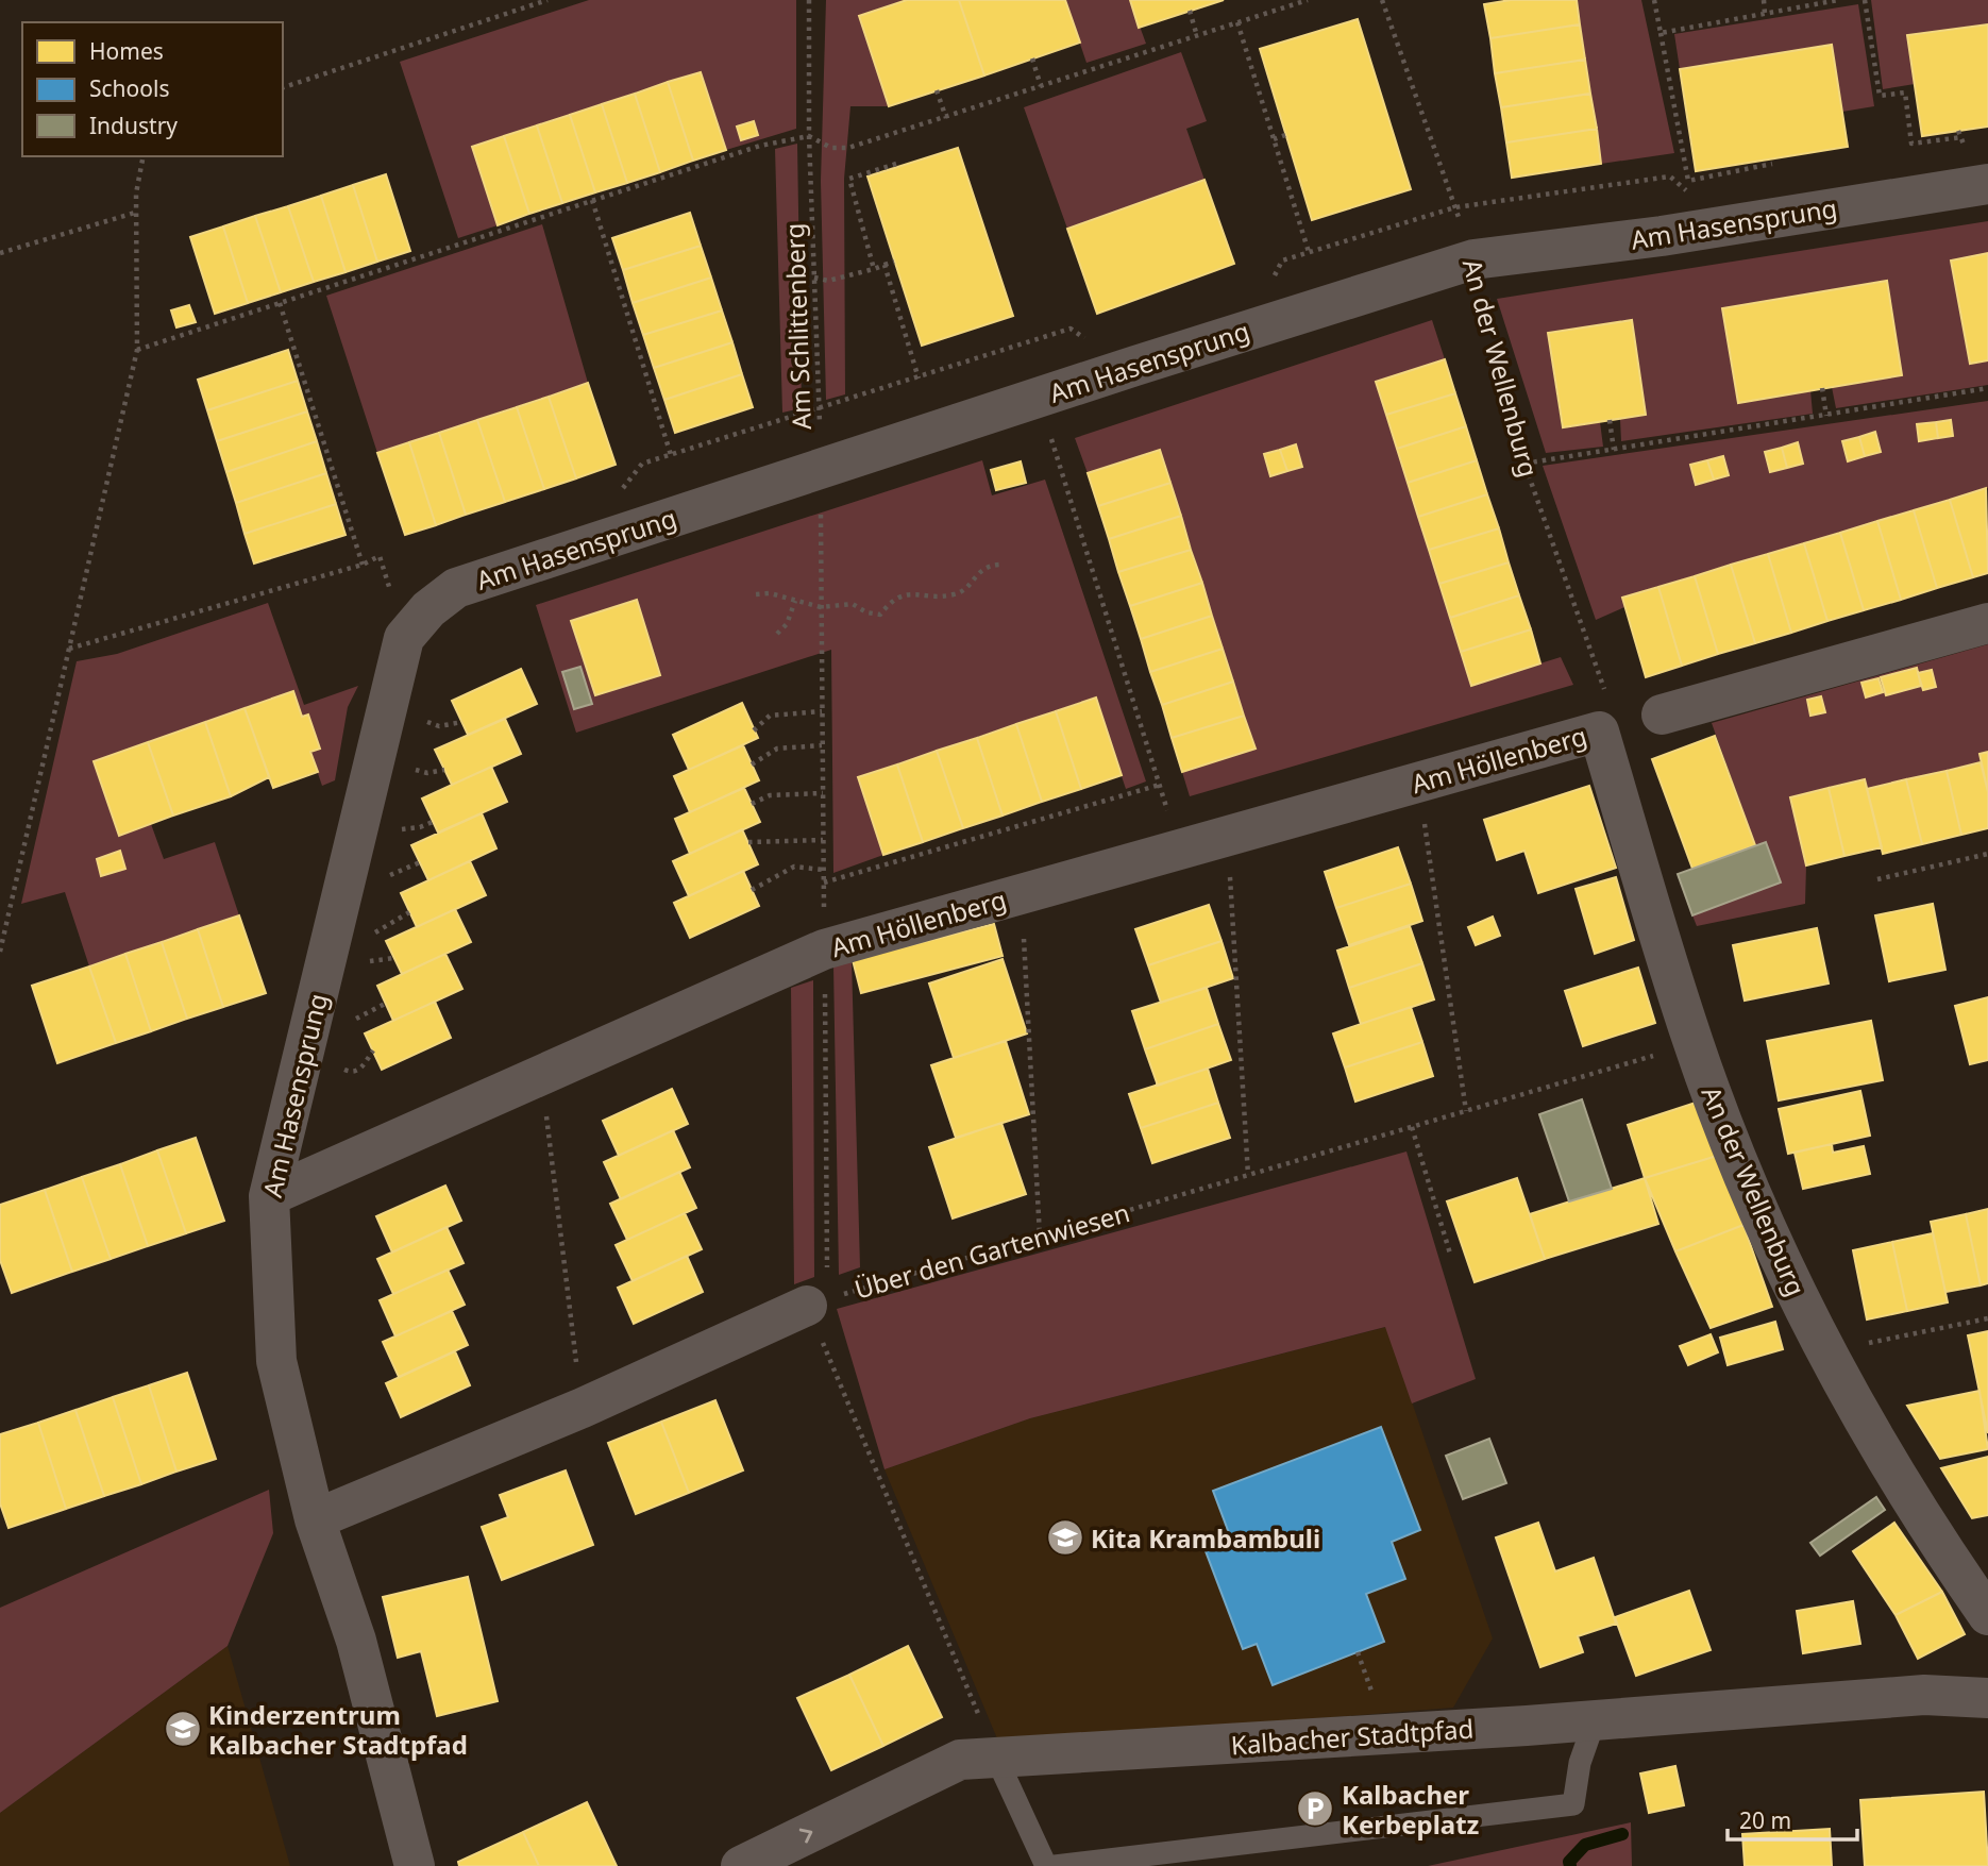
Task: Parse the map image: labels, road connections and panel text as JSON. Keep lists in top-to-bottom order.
{
  "streets": {
    "street": [
      "Am Hasensprung",
      "An der Wellenburg",
      "Am Höllenberg",
      "Kalbacher Stadtpfad"
    ],
    "path": ["Am Schlittenberg", "Über den Gartenwiesen"]
  },
  "crossings": [
    ["Am Hasensprung", "Am Schlittenberg"],
    ["Am Hasensprung", "An der Wellenburg"],
    ["Am Hasensprung", "Am Höllenberg"],
    ["An der Wellenburg", "Am Höllenberg"],
    ["An der Wellenburg", "Über den Gartenwiesen"]
  ],
  "places": {
    "school or university": ["Kita Krambambuli", "Kinderzentrum Kalbacher Stadtpfad"],
    "parking": ["Kalbacher Kerbeplatz"]
  },
  "legend": ["Homes", "Schools", "Industry"],
  "scale_bar": "20 m"
}
